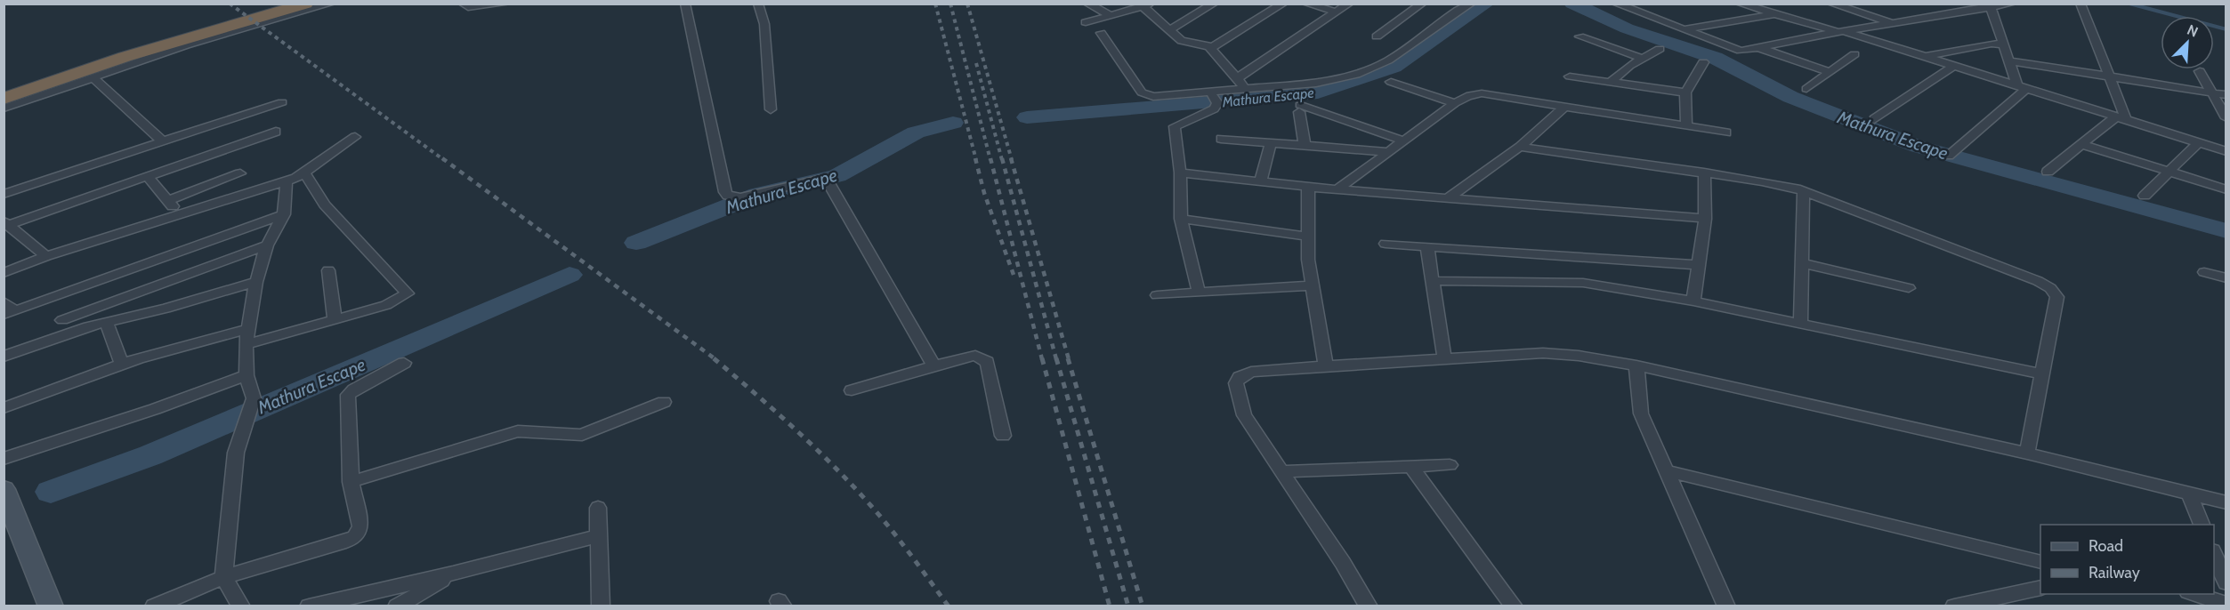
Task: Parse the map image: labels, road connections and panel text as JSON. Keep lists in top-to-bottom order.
{
  "water": ["Mathura Escape"],
  "legend": ["Road", "Railway"],
  "north": "top right"
}
